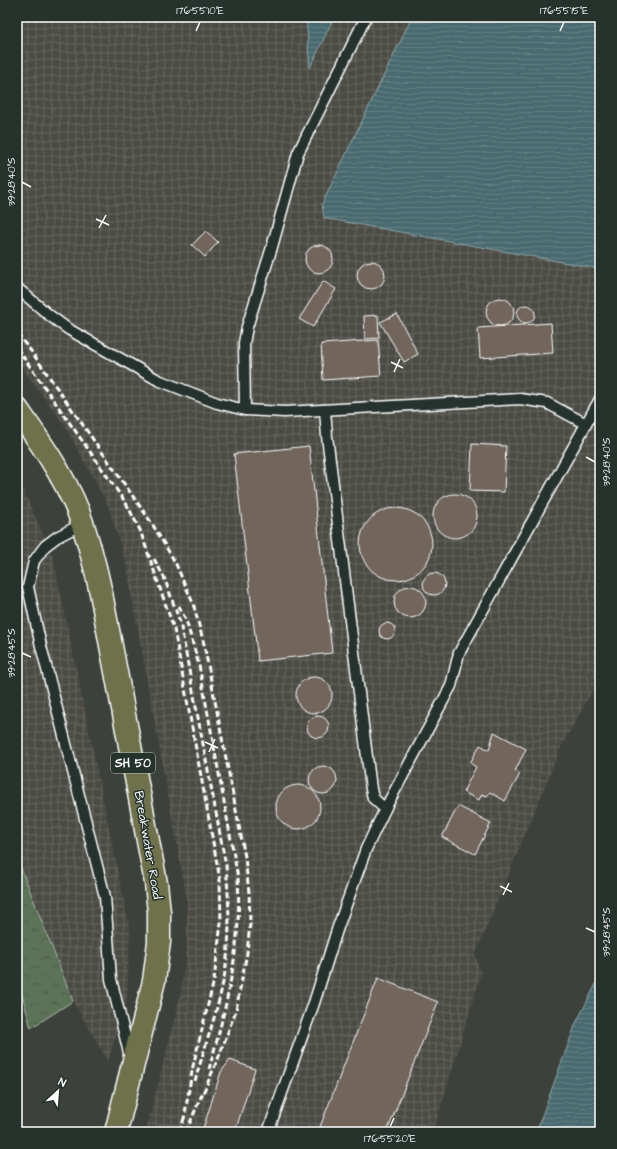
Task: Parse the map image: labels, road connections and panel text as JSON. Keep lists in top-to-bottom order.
{
  "streets": {
    "highway": ["SH 50", "Breakwater Road"]
  },
  "north": "top right",
  "coordinates": [
    "176°55'10\"E",
    "176°55'15\"E",
    "39°28'40\"S",
    "39°28'45\"S",
    "176°55'20\"E"
  ]
}
